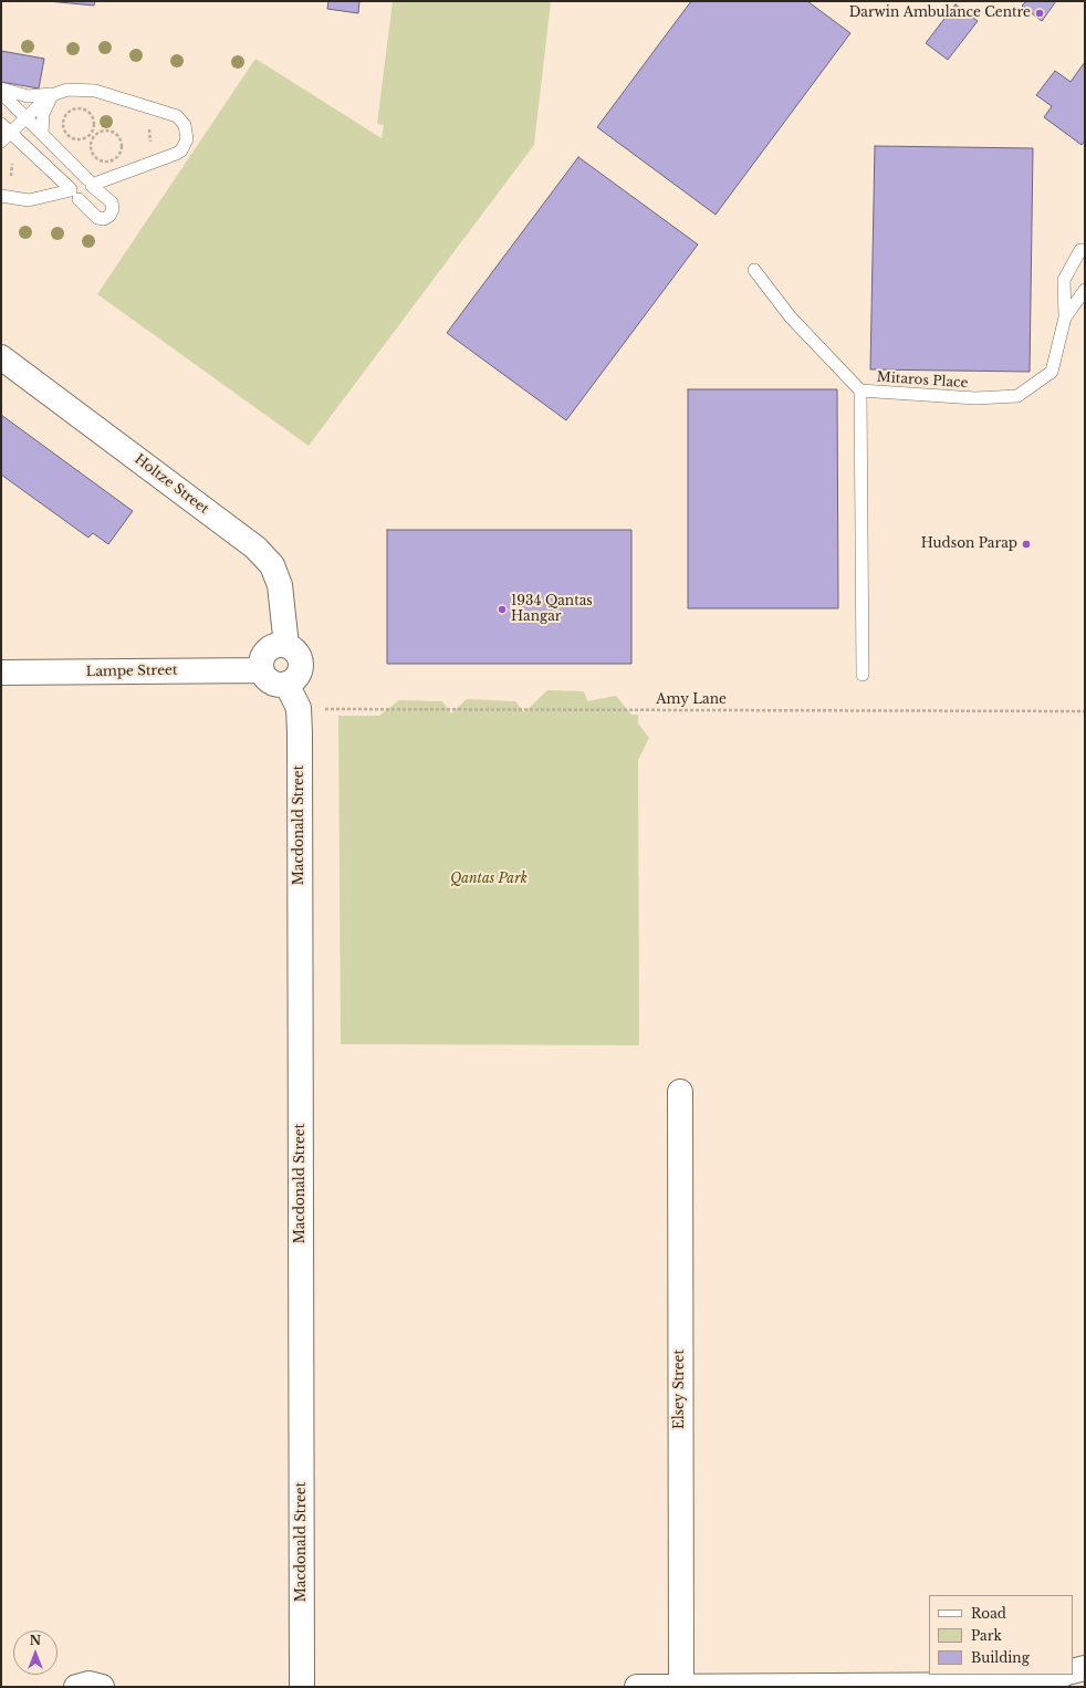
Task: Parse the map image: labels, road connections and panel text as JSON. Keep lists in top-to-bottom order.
{
  "streets": {
    "street": [
      "Holtze Street",
      "Lampe Street",
      "Macdonald Street",
      "Elsey Street"
    ],
    "lane": ["Mitaros Place"],
    "path": ["Amy Lane"]
  },
  "crossings": [
    ["Holtze Street", "Lampe Street"],
    ["Holtze Street", "Macdonald Street"],
    ["Lampe Street", "Macdonald Street"],
    ["Amy Lane", "Macdonald Street"]
  ],
  "parks": ["Qantas Park"],
  "places": ["Darwin Ambulance Centre", "Hudson Parap", "1934 Qantas Hangar"],
  "legend": ["Road", "Park", "Building"],
  "north": "top"
}
